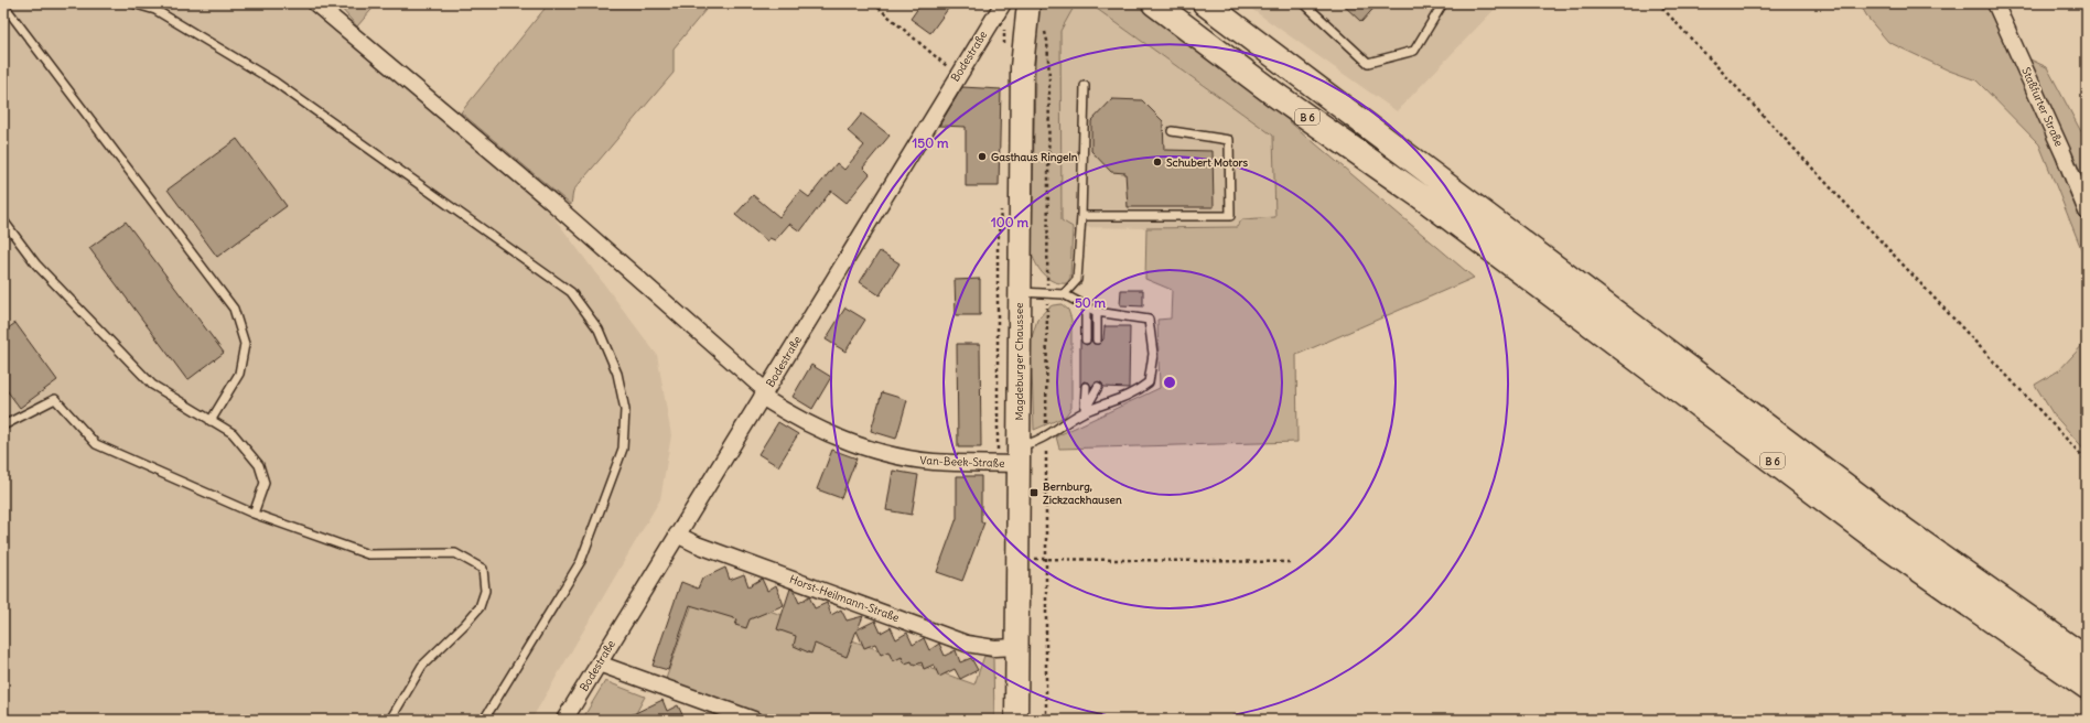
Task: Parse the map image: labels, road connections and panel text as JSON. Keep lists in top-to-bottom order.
{
  "streets": {
    "main road": ["B 6", "Magdeburger Chaussee"],
    "street": [
      "Bodestraße",
      "Staßfurter Straße",
      "Van-Beek-Straße",
      "Horst-Heilmann-Straße"
    ]
  },
  "crossings": [
    ["Bodestraße", "Van-Beek-Straße"],
    ["Bodestraße", "Horst-Heilmann-Straße"],
    ["Magdeburger Chaussee", "Van-Beek-Straße"],
    ["Magdeburger Chaussee", "Horst-Heilmann-Straße"]
  ],
  "places": {
    "other": ["Gasthaus Ringeln", "Schubert Motors"],
    "transit": ["Bernburg, Zickzackhausen"]
  },
  "rings": ["150 m", "100 m", "50 m"]
}
